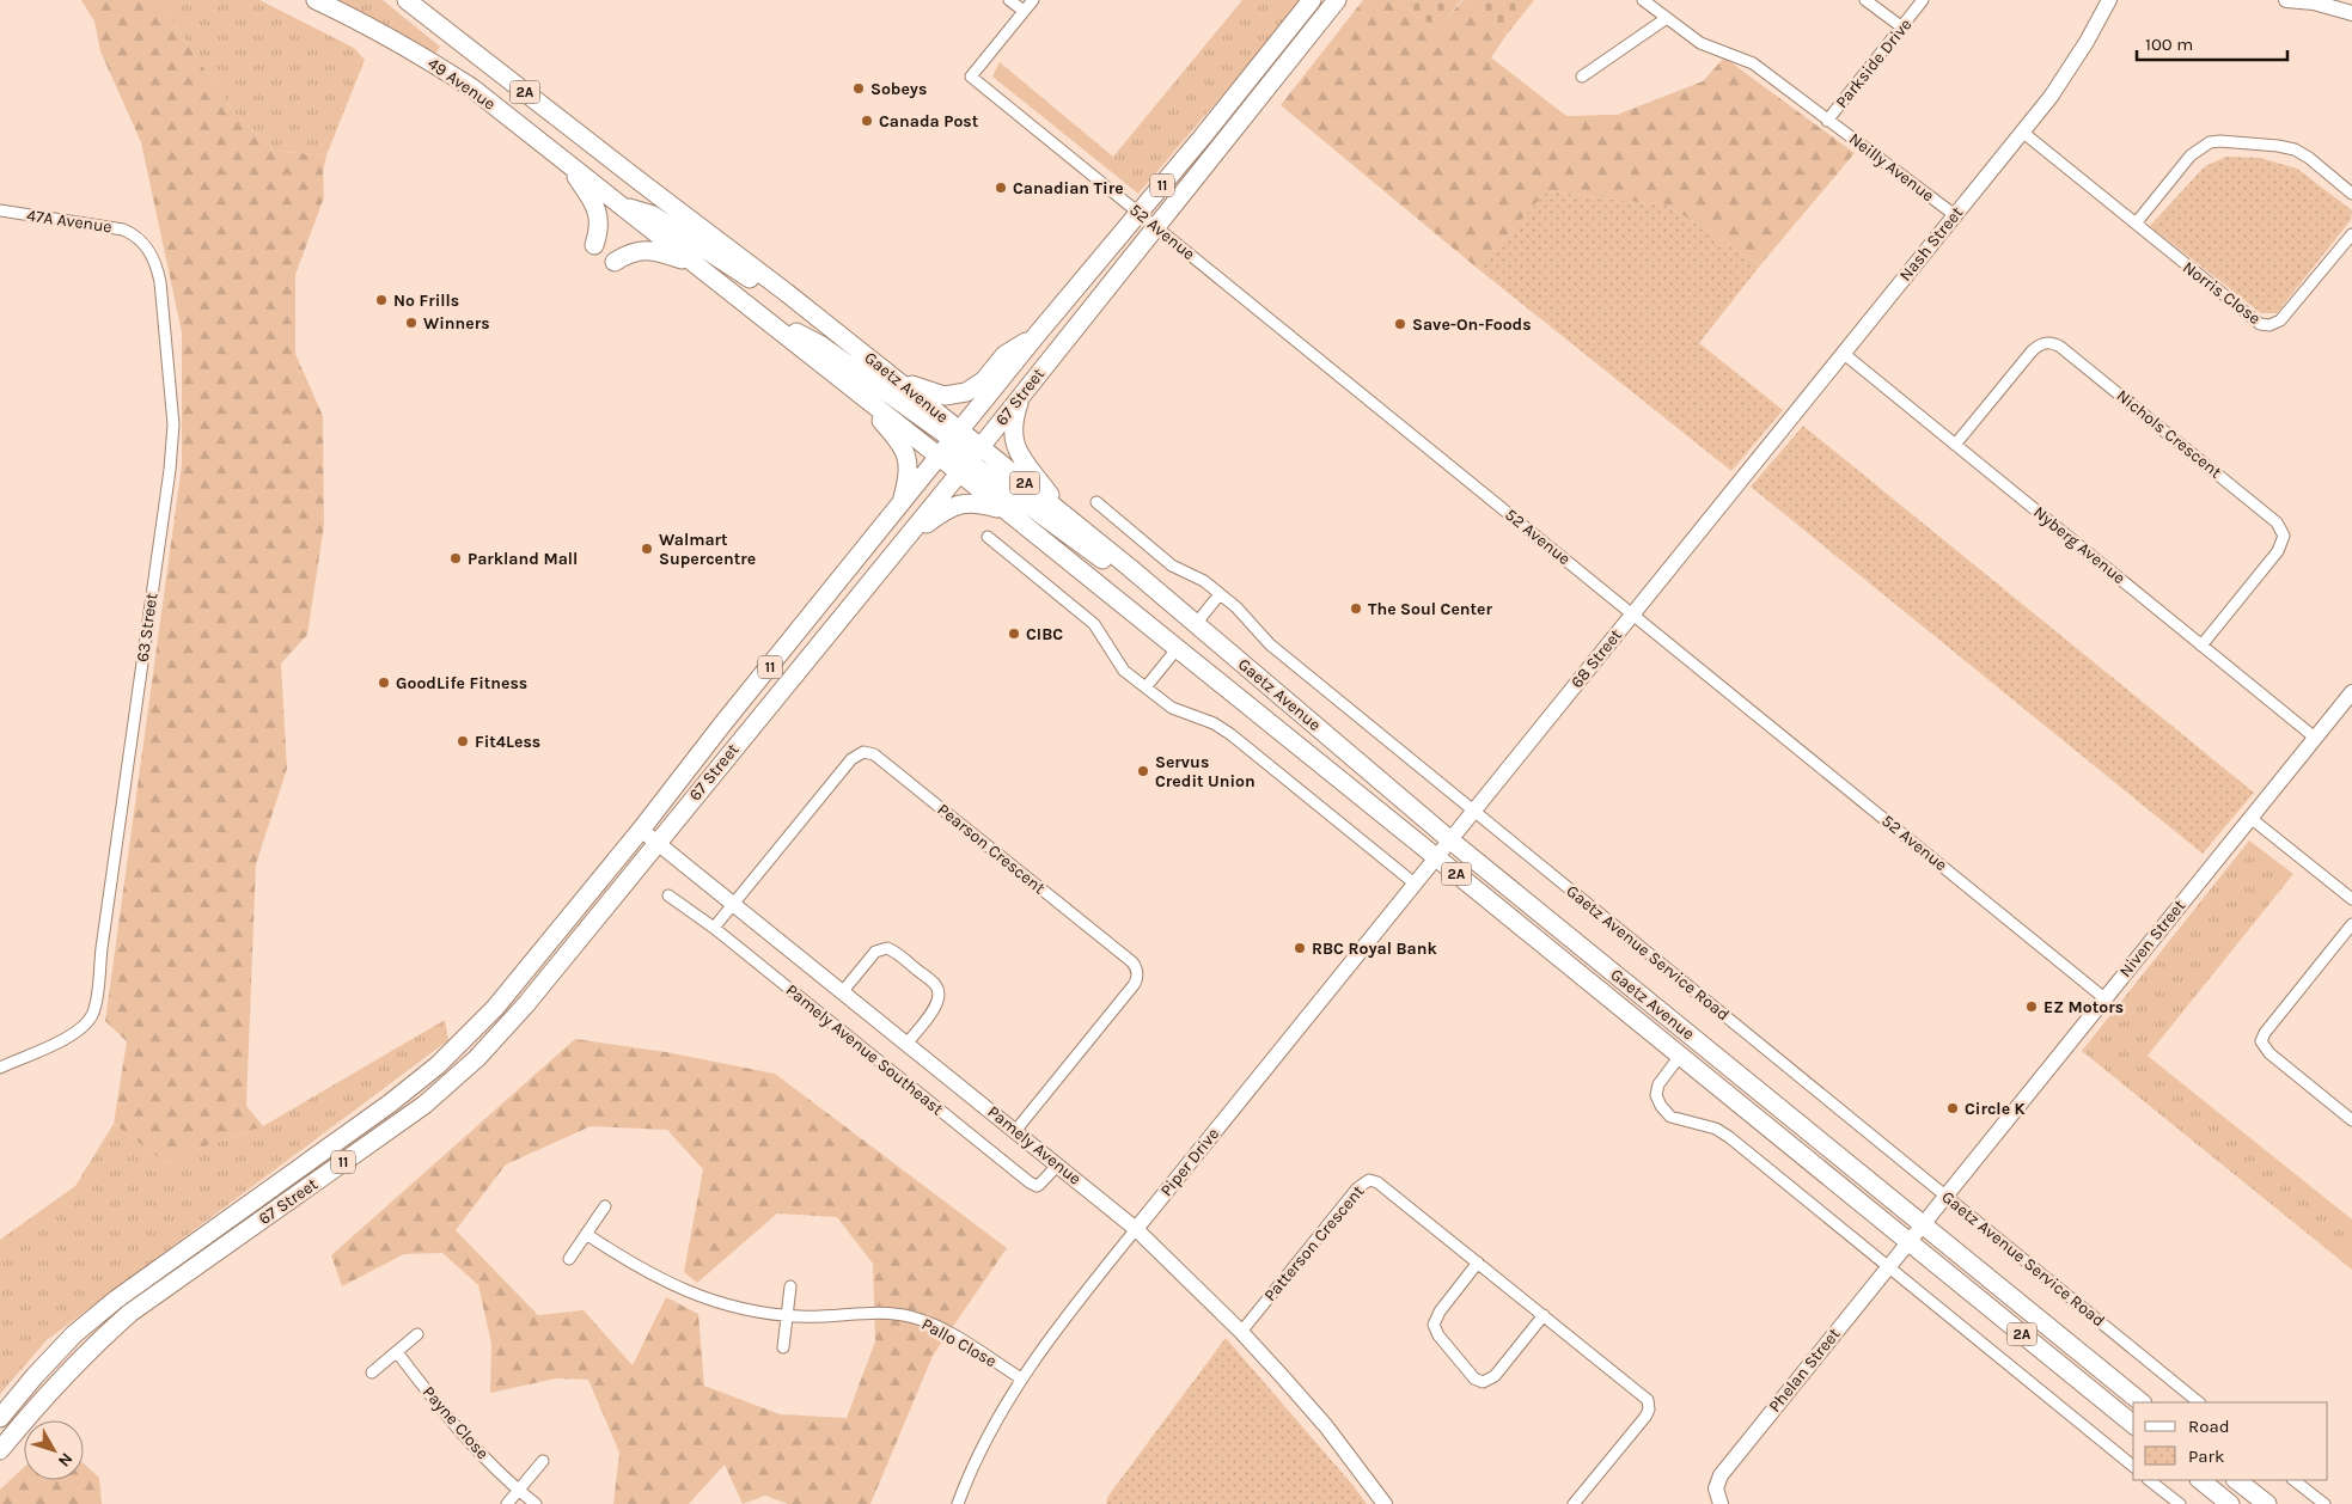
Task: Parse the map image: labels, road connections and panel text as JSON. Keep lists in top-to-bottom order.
{
  "streets": {
    "main road": [
      "49 Avenue",
      "2A",
      "11",
      "Gaetz Avenue",
      "67 Street"
    ],
    "street": [
      "Parkside Drive",
      "Neilly Avenue",
      "47A Avenue",
      "52 Avenue",
      "Nash Street",
      "Norris Close",
      "Nichols Crescent",
      "Nyberg Avenue",
      "63 Street",
      "68 Street",
      "Pearson Crescent",
      "Niven Street",
      "Gaetz Avenue Service Road",
      "Pamely Avenue Southeast",
      "Pamely Avenue",
      "Piper Drive",
      "Patterson Crescent",
      "Pallo Close",
      "Phelan Street",
      "Payne Close"
    ]
  },
  "crossings": [
    ["Parkside Drive", "Neilly Avenue"],
    ["49 Avenue", "Gaetz Avenue"],
    ["Neilly Avenue", "Nash Street"],
    ["47A Avenue", "63 Street"],
    ["52 Avenue", "67 Street"],
    ["52 Avenue", "68 Street"],
    ["52 Avenue", "Niven Street"],
    ["Nash Street", "Norris Close"],
    ["Nash Street", "Nyberg Avenue"],
    ["Nash Street", "68 Street"],
    ["Gaetz Avenue", "67 Street"],
    ["Gaetz Avenue", "68 Street"],
    ["Gaetz Avenue", "Niven Street"],
    ["Gaetz Avenue", "Piper Drive"],
    ["Gaetz Avenue", "Phelan Street"],
    ["67 Street", "Pamely Avenue"],
    ["Nichols Crescent", "Nyberg Avenue"],
    ["Nyberg Avenue", "Niven Street"],
    ["68 Street", "Gaetz Avenue Service Road"],
    ["68 Street", "Piper Drive"],
    ["Pearson Crescent", "Pamely Avenue Southeast"],
    ["Pearson Crescent", "Pamely Avenue"],
    ["Niven Street", "Gaetz Avenue Service Road"],
    ["Niven Street", "Phelan Street"],
    ["Pamely Avenue Southeast", "Pamely Avenue"],
    ["Pamely Avenue", "Piper Drive"],
    ["Pamely Avenue", "Patterson Crescent"],
    ["Piper Drive", "Pallo Close"]
  ],
  "places": [
    "Sobeys",
    "Canada Post",
    "Canadian Tire",
    "No Frills",
    "Winners",
    "Save-On-Foods",
    "Walmart Supercentre",
    "Parkland Mall",
    "The Soul Center",
    "CIBC",
    "GoodLife Fitness",
    "Fit4Less",
    "Servus Credit Union",
    "RBC Royal Bank",
    "EZ Motors",
    "Circle K"
  ],
  "legend": ["Road", "Park"],
  "scale_bar": "100 m",
  "north": "bottom right"
}
